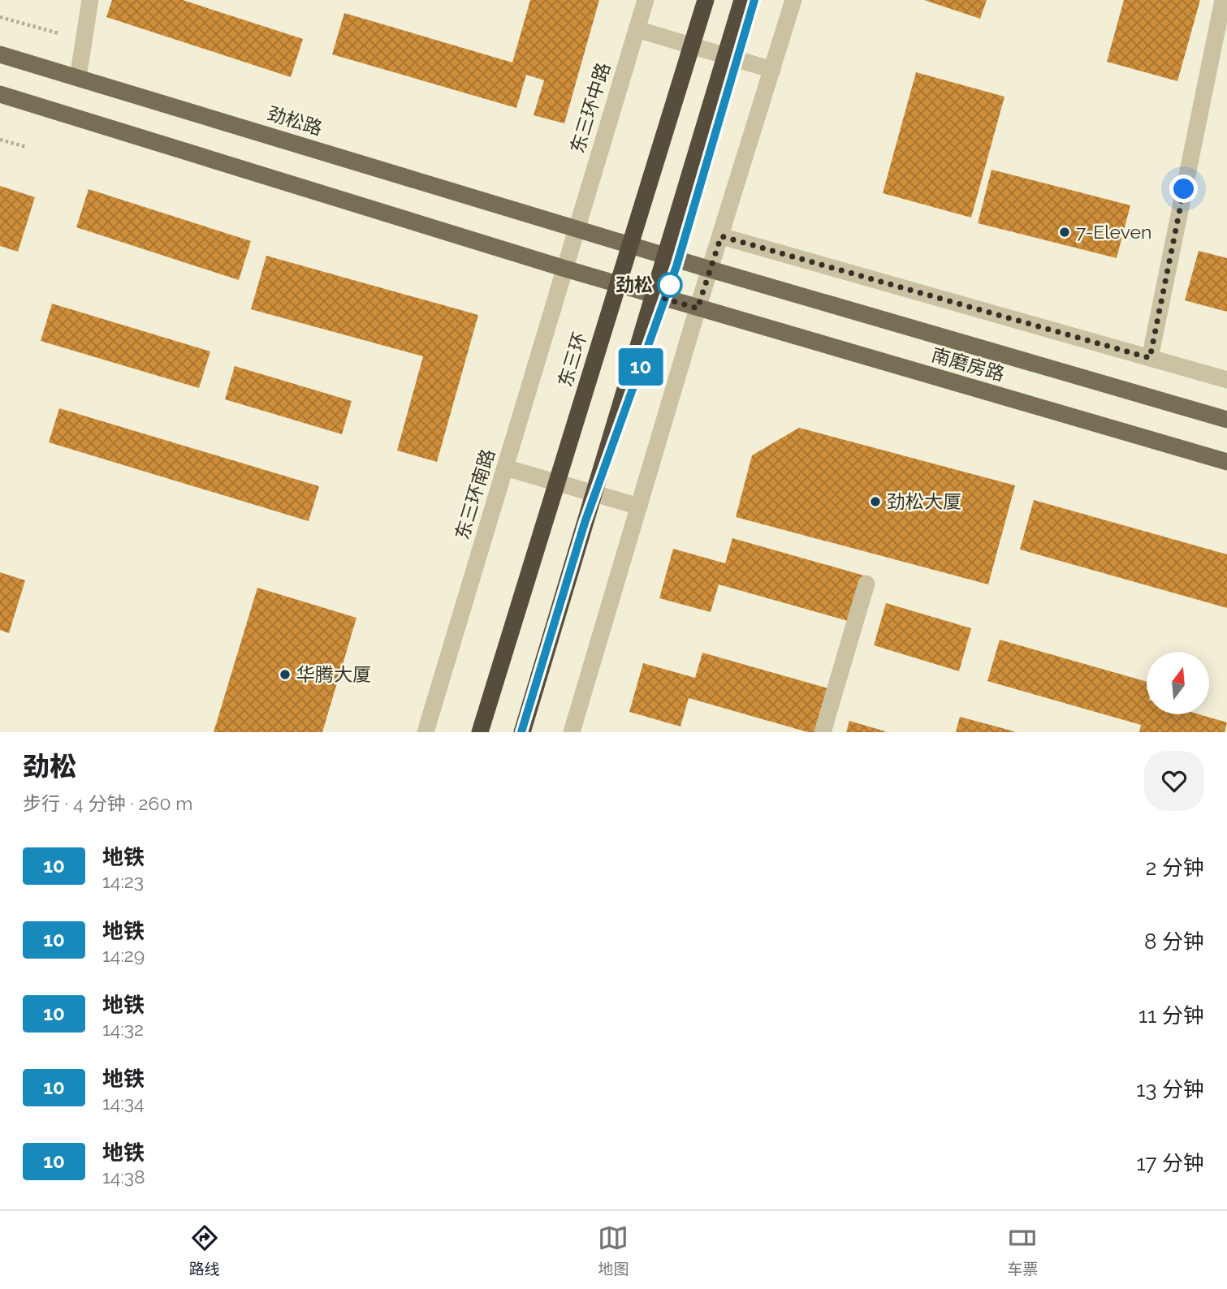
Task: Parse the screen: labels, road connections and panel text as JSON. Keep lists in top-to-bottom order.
{
  "streets": {
    "highway": ["东三环"],
    "main road": ["劲松路", "南磨房路"],
    "street": ["东三环中路", "东三环南路"]
  },
  "crossings": [
    ["东三环中路", "劲松路"],
    ["东三环中路", "南磨房路"],
    ["东三环中路", "东三环南路"],
    ["劲松路", "南磨房路"],
    ["南磨房路", "东三环南路"]
  ],
  "places": [
    "7-Eleven",
    "劲松",
    "劲松大厦",
    "华腾大厦"
  ],
  "lines": ["metro line 10"],
  "north": "top",
  "page": {
    "on_map": "10",
    "heading": ["劲松", "步行 · 4 分钟 · 260 m"],
    "list": [
      {
        "mark": "10",
        "name": "地铁",
        "note": "14:23",
        "value": "2 分钟"
      },
      {
        "mark": "10",
        "name": "地铁",
        "note": "14:29",
        "value": "8 分钟"
      },
      {
        "mark": "10",
        "name": "地铁",
        "note": "14:32",
        "value": "11 分钟"
      },
      {
        "mark": "10",
        "name": "地铁",
        "note": "14:34",
        "value": "13 分钟"
      },
      {
        "mark": "10",
        "name": "地铁",
        "note": "14:38",
        "value": "17 分钟"
      }
    ],
    "tabs": ["路线", "地图", "车票"]
  }
}
